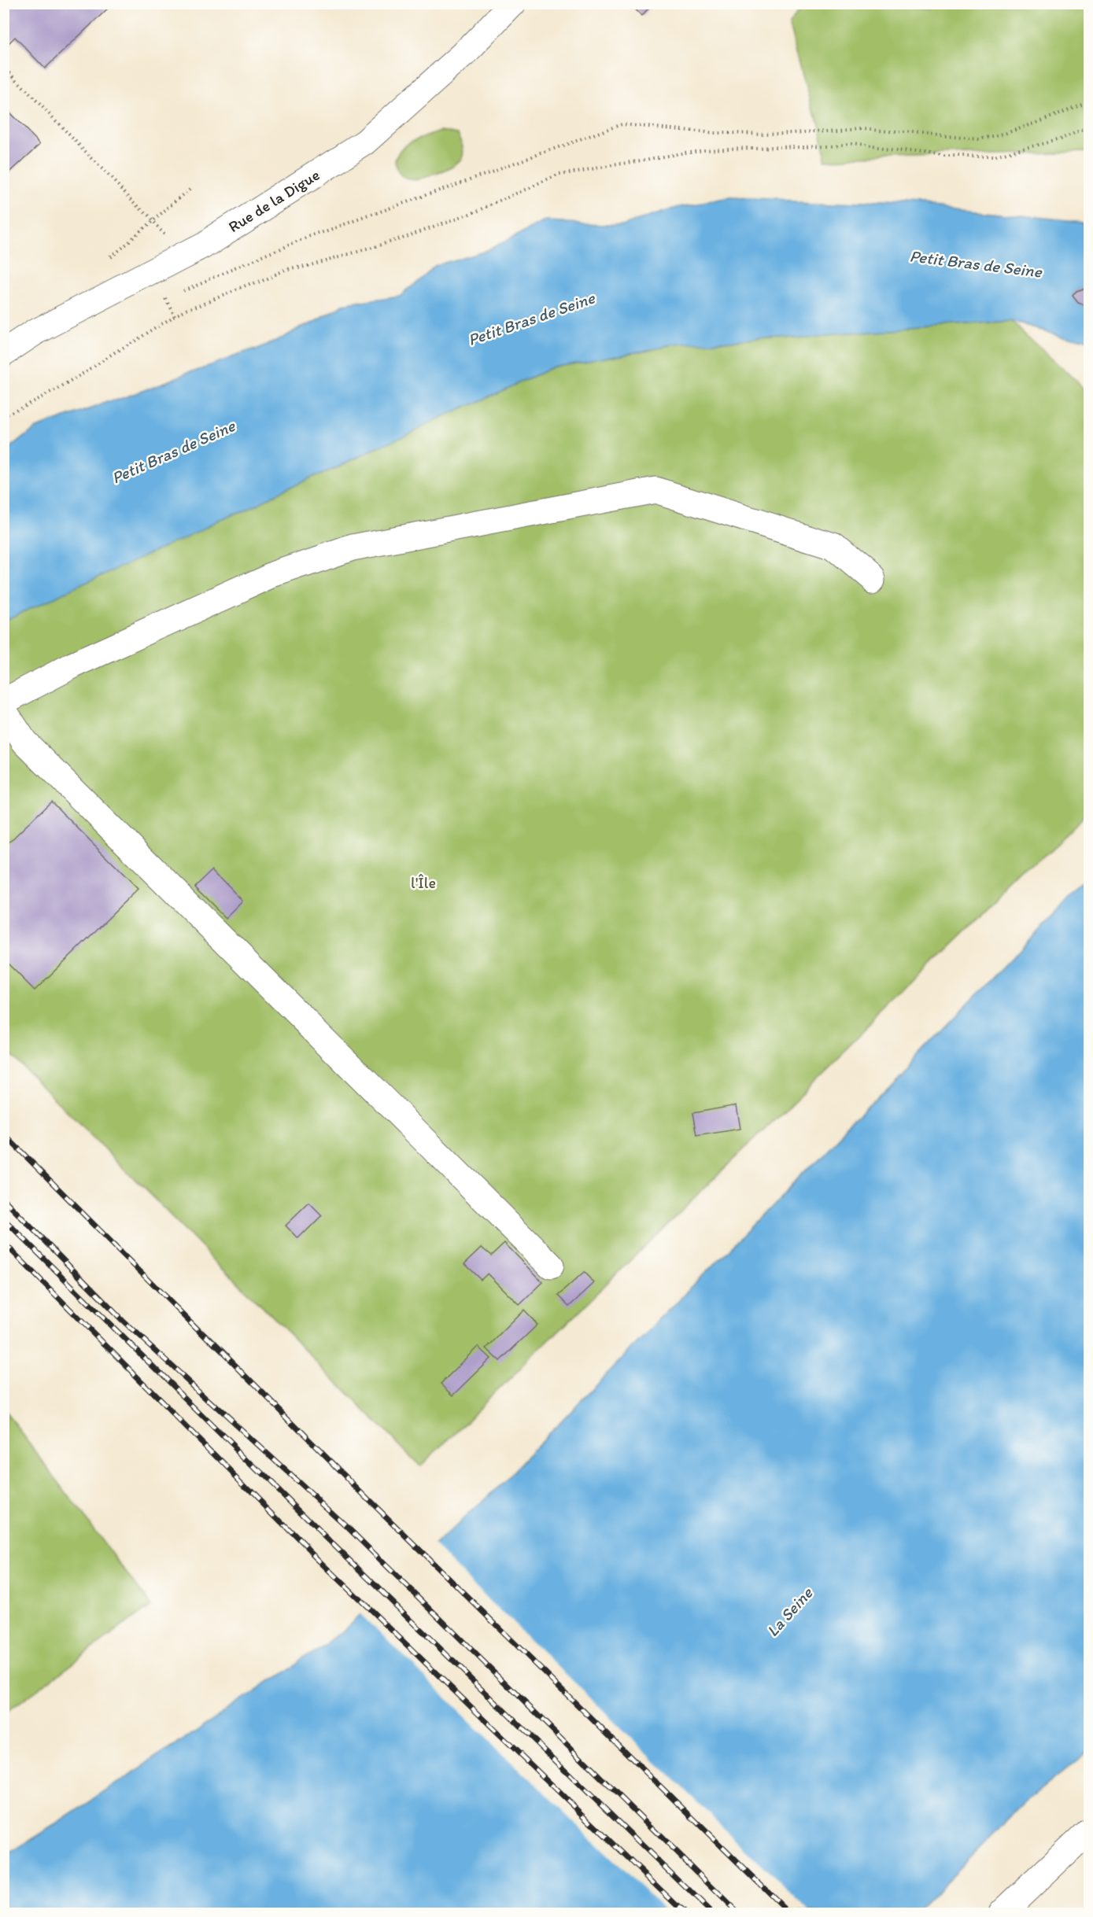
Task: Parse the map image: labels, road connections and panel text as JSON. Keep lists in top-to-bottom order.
{
  "streets": {
    "street": ["Rue de la Digue"]
  },
  "water": ["Petit Bras de Seine", "La Seine"],
  "parks": ["l'Île"]
}
